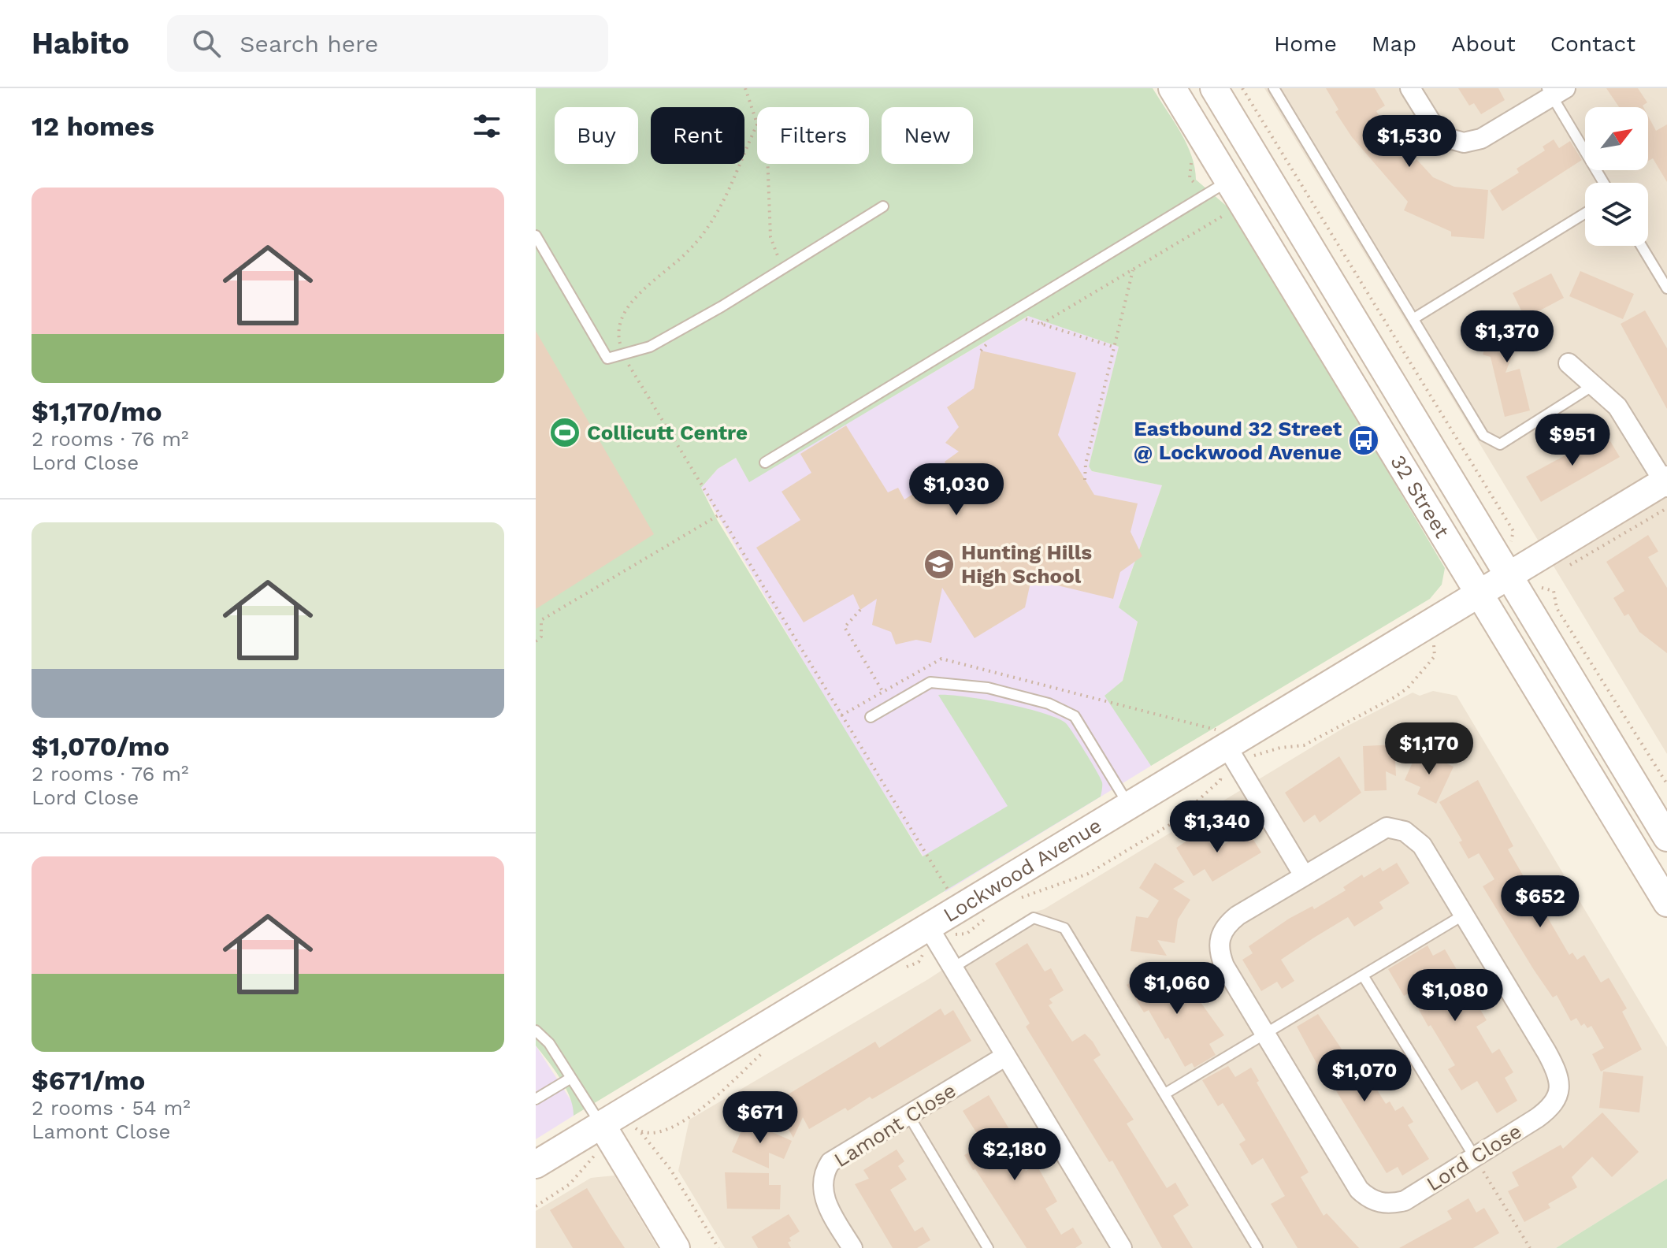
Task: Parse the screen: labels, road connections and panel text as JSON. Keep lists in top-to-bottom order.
{
  "streets": {
    "street": [
      "32 Street",
      "Lockwood Avenue",
      "Lamont Close",
      "Lord Close"
    ]
  },
  "crossings": [
    ["32 Street", "Lockwood Avenue"]
  ],
  "places": {
    "sports": ["Collicutt Centre"],
    "bus stop": ["Eastbound 32 Street @ Lockwood Avenue"],
    "school or university": ["Hunting Hills High School"]
  },
  "north": "top right",
  "page": {
    "header": "Habito",
    "search": "Search here",
    "nav": [
      "Home",
      "Map",
      "About",
      "Contact"
    ],
    "heading": "12 homes",
    "chip": [
      "Buy",
      "Rent",
      "Filters",
      "New"
    ],
    "price": [
      "$1,530",
      "$1,370",
      "$951",
      "$1,030",
      "$1,170",
      "$1,340",
      "$652",
      "$1,060",
      "$1,080",
      "$1,070",
      "$671",
      "$2,180"
    ],
    "list": [
      {
        "name": "$1,170/mo",
        "note": "2 rooms · 76 m² · Lord Close"
      },
      {
        "name": "$1,070/mo",
        "note": "2 rooms · 76 m² · Lord Close"
      },
      {
        "name": "$671/mo",
        "note": "2 rooms · 54 m² · Lamont Close"
      }
    ]
  }
}
